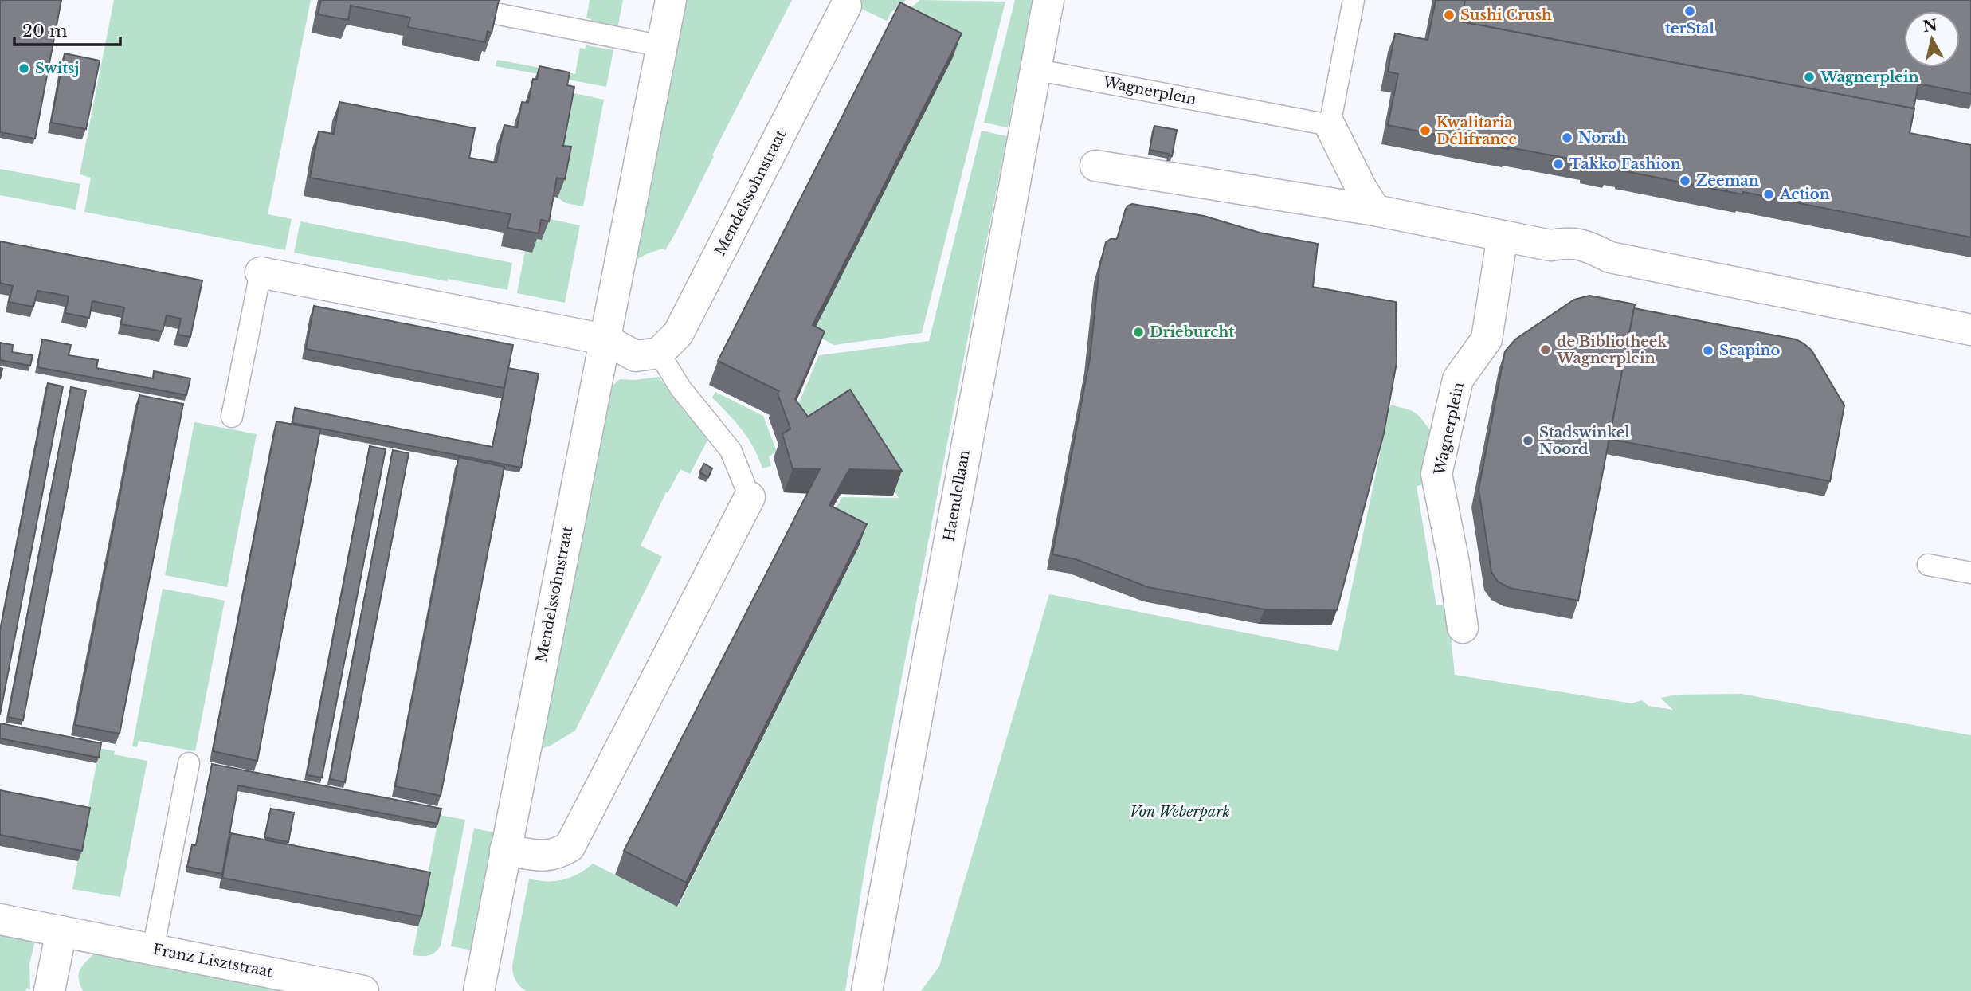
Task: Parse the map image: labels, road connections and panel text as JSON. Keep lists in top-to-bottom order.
{
  "streets": {
    "street": [
      "Wagnerplein",
      "Mendelssohnstraat",
      "Haendellaan",
      "Franz Lisztstraat"
    ]
  },
  "crossings": [
    ["Wagnerplein", "Haendellaan"]
  ],
  "parks": ["Von Weberpark"],
  "places": [
    "terStal",
    "Sushi Crush",
    "Switsj",
    "Wagnerplein",
    "Kwalitaria Délifrance",
    "Norah",
    "Takko Fashion",
    "Zeeman",
    "Action",
    "Drieburcht",
    "de Bibliotheek Wagnerplein",
    "Scapino",
    "Stadswinkel Noord"
  ],
  "scale_bar": "20 m",
  "north": "top"
}
